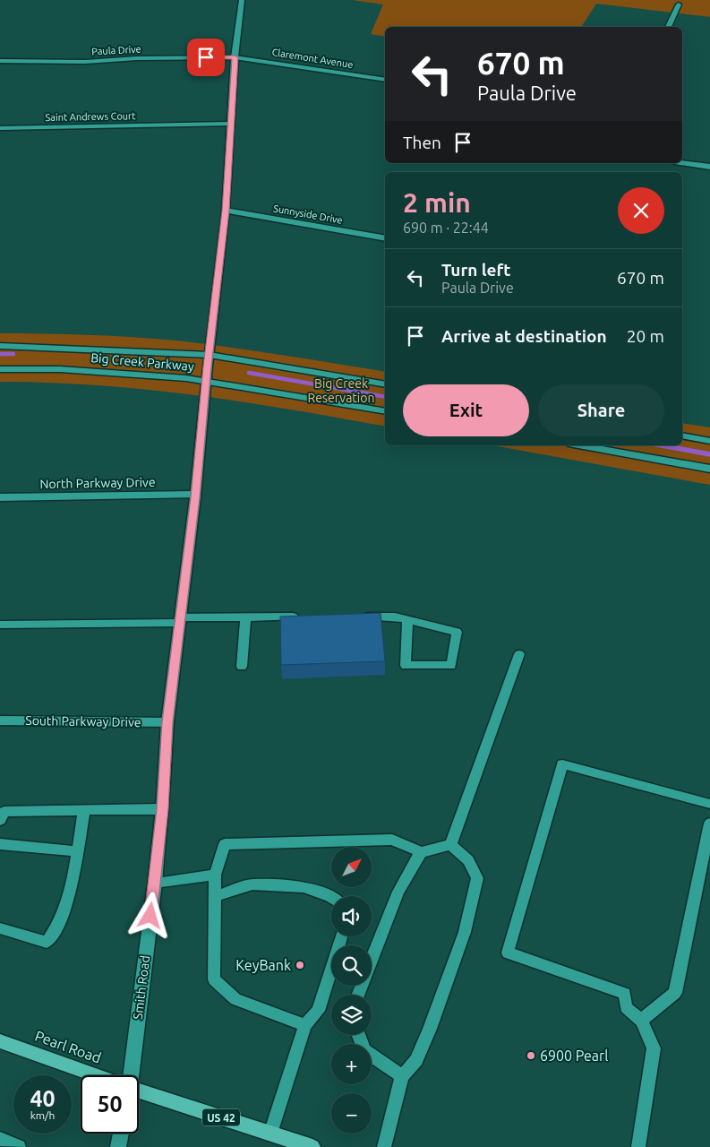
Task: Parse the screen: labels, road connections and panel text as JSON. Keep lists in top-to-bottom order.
{
  "streets": {
    "main road": ["Pearl Road", "US 42"],
    "street": [
      "Paula Drive",
      "Claremont Avenue",
      "Saint Andrews Court",
      "Sunnyside Drive",
      "Big Creek Parkway",
      "North Parkway Drive",
      "South Parkway Drive",
      "Smith Road"
    ]
  },
  "crossings": [
    ["Paula Drive", "Claremont Avenue"],
    ["Paula Drive", "Smith Road"],
    ["Claremont Avenue", "Smith Road"],
    ["Saint Andrews Court", "Smith Road"],
    ["Sunnyside Drive", "Smith Road"],
    ["Big Creek Parkway", "Smith Road"],
    ["North Parkway Drive", "Smith Road"],
    ["South Parkway Drive", "Smith Road"]
  ],
  "parks": ["Big Creek Reservation"],
  "places": ["KeyBank", "6900 Pearl"],
  "north": "top right",
  "page": {
    "turn": ["670 m", "Paula Drive"],
    "then": "Then",
    "heading": ["2 min", "690 m · 22:44"],
    "list": [
      {
        "name": "Turn left",
        "note": "Paula Drive",
        "value": "670 m"
      },
      {
        "name": "Arrive at destination",
        "value": "20 m"
      }
    ],
    "buttons": ["Exit", "Share"],
    "map_buttons": ["+", "−"],
    "speed": "40 km/h",
    "limit": "50"
  }
}
